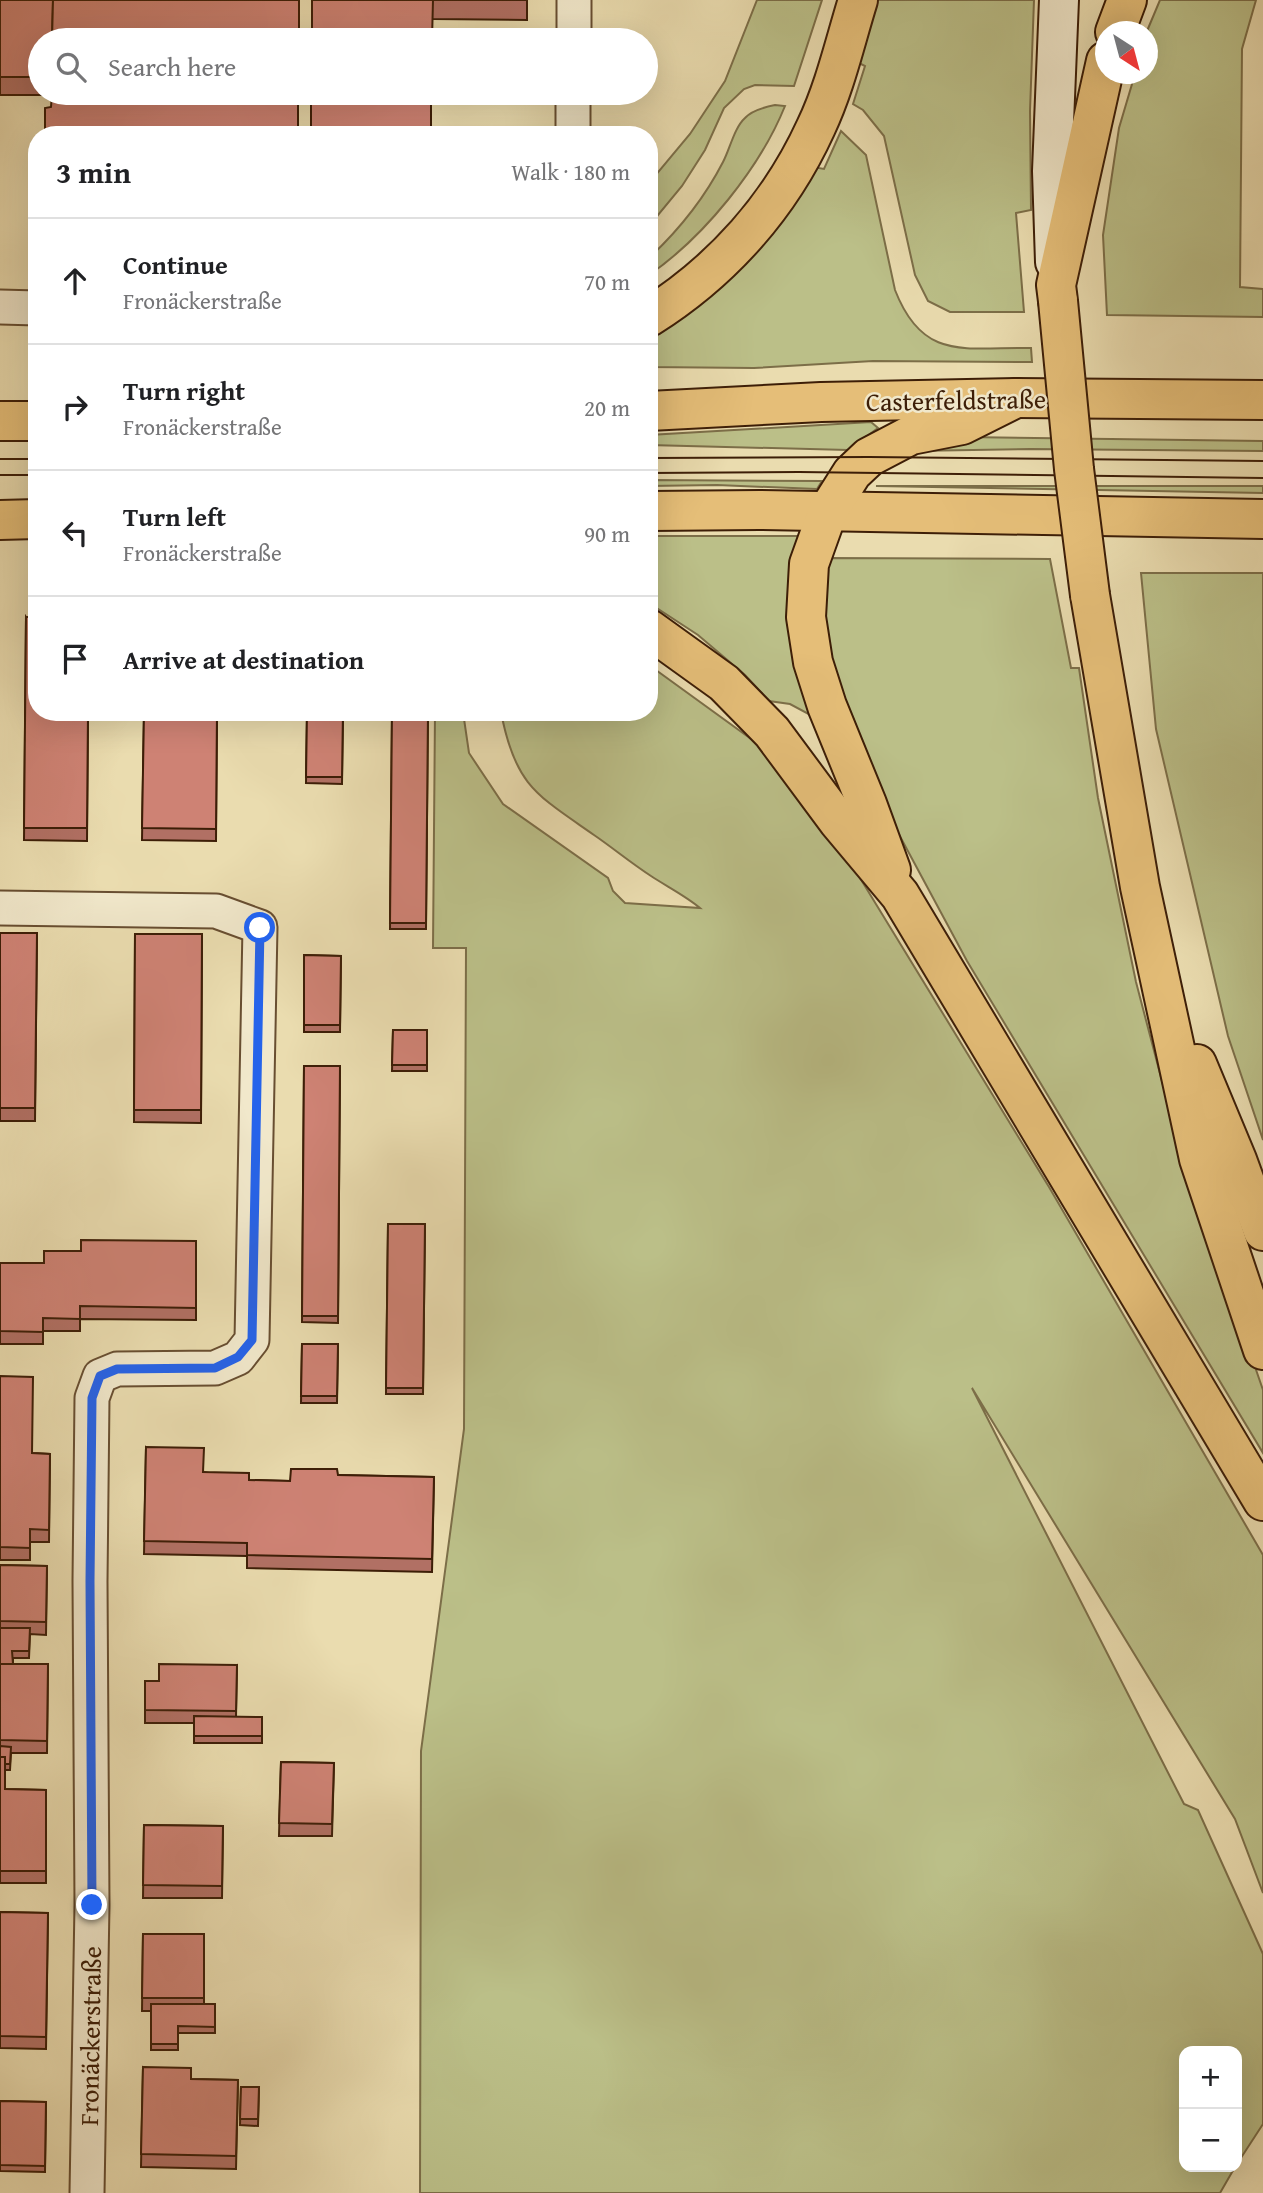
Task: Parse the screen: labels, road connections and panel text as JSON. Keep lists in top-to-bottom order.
{
  "streets": {
    "main road": ["Casterfeldstraße"],
    "street": ["Fronäckerstraße"]
  },
  "north": "bottom right",
  "page": {
    "search": "Search here",
    "heading": ["3 min", "Walk · 180 m"],
    "list": [
      ["Continue", "Fronäckerstraße", "70 m"],
      ["Turn right", "Fronäckerstraße", "20 m"],
      ["Turn left", "Fronäckerstraße", "90 m"],
      "Arrive at destination"
    ],
    "map_buttons": ["+", "−"]
  }
}
